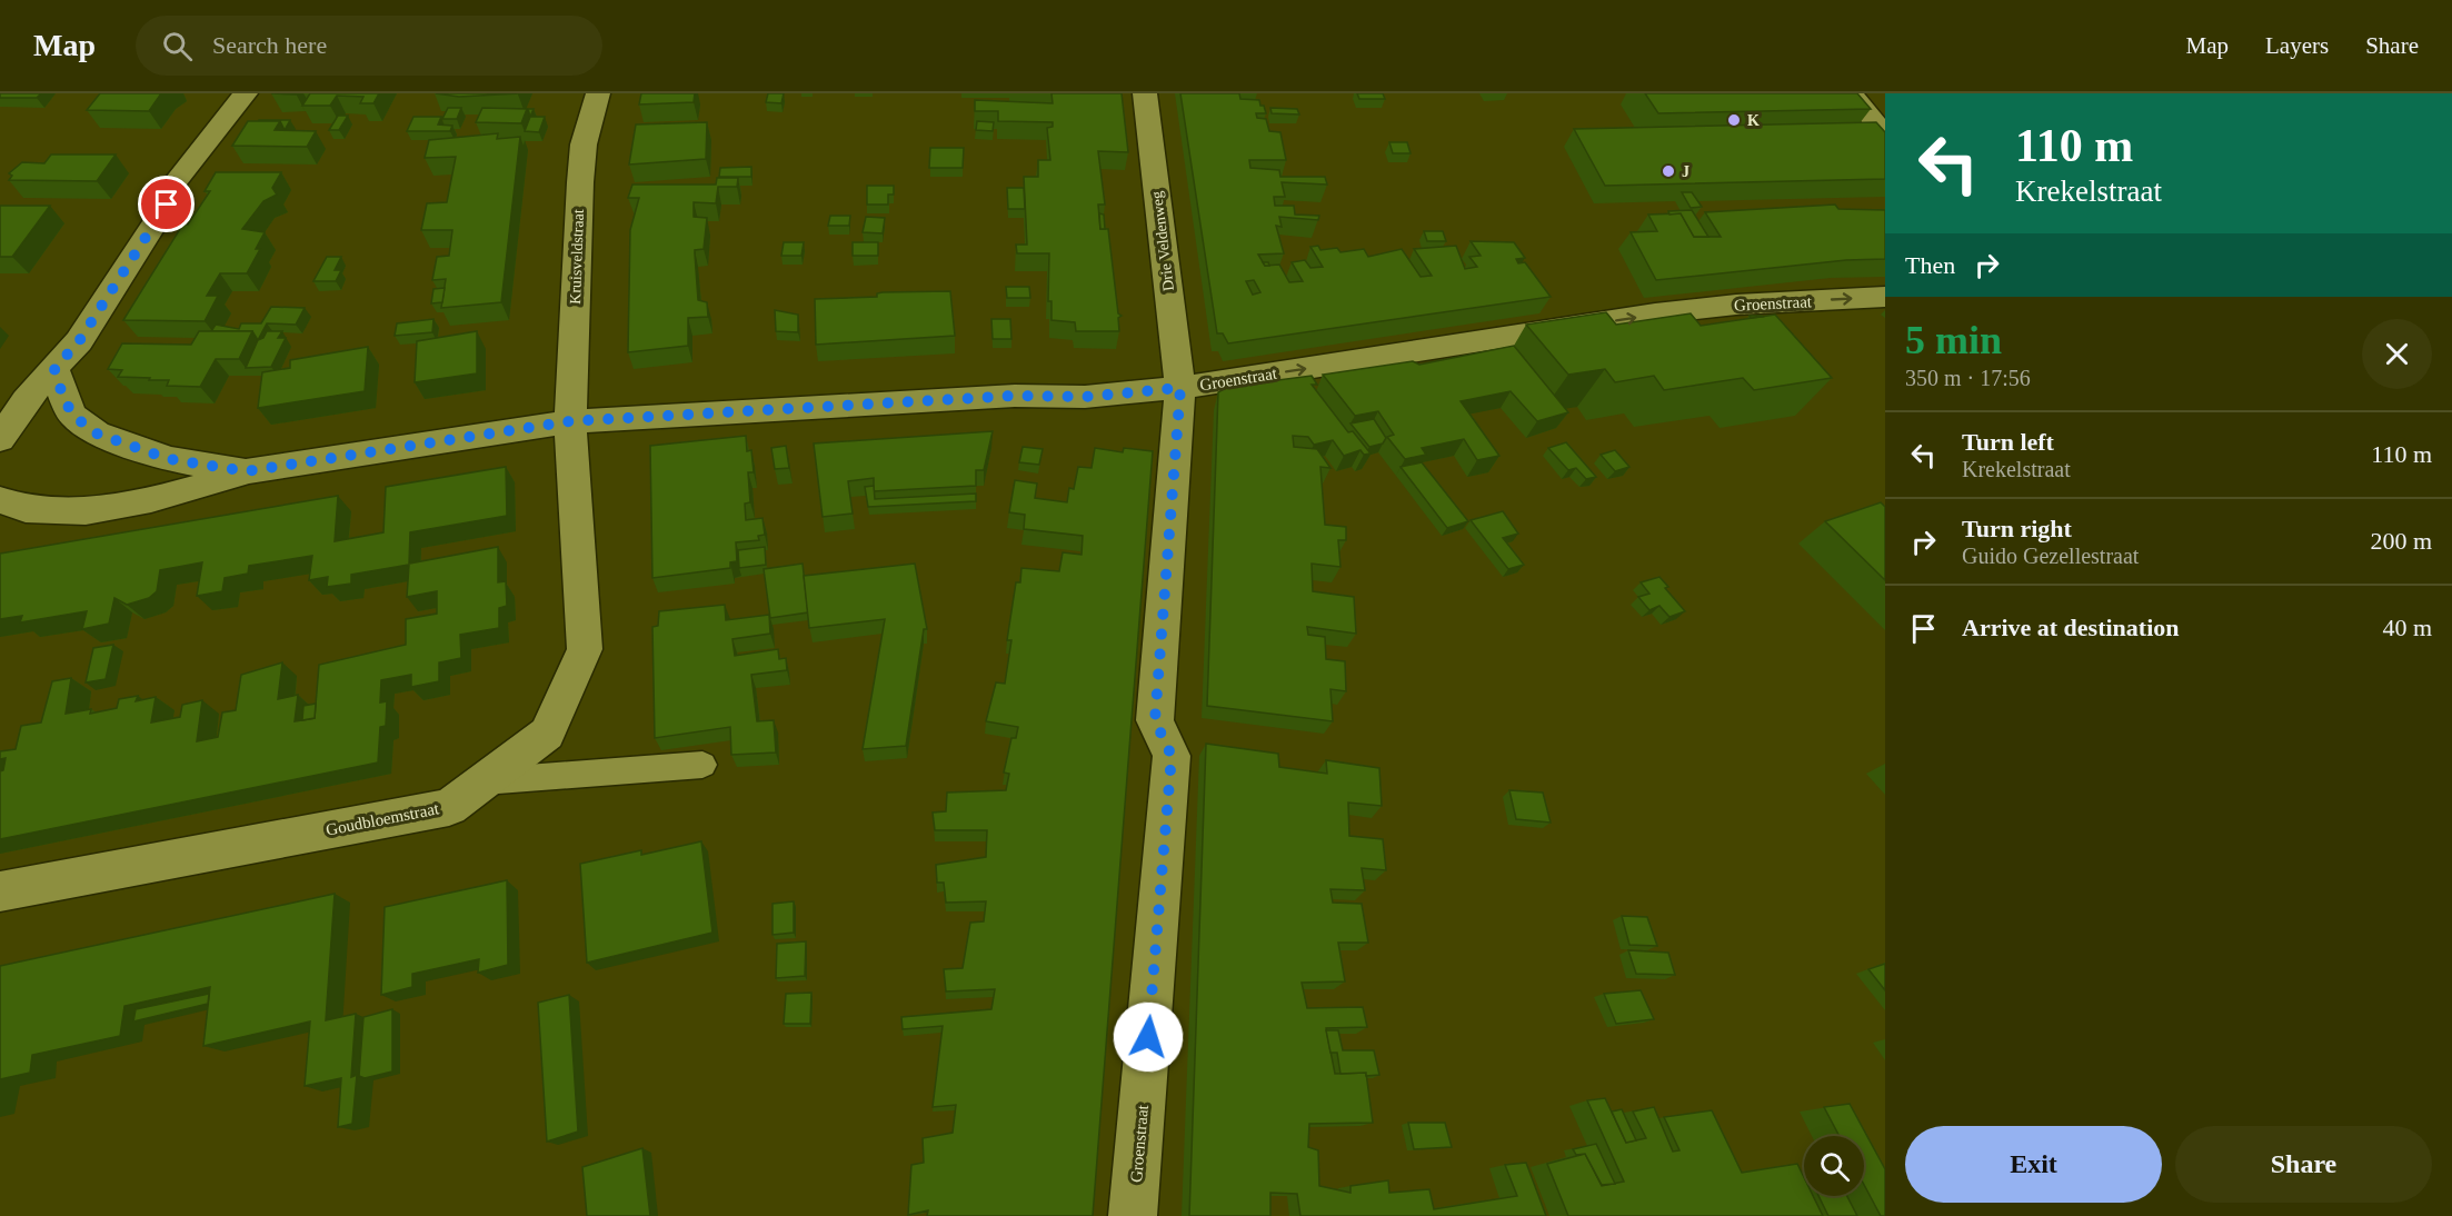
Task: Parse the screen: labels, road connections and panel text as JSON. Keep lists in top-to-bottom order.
{
  "streets": {
    "street": [
      "Drie Veldenweg",
      "Kruisveldstraat",
      "Groenstraat",
      "Goudbloemstraat"
    ]
  },
  "crossings": [
    ["Drie Veldenweg", "Groenstraat"],
    ["Kruisveldstraat", "Goudbloemstraat"]
  ],
  "one_way": ["Groenstraat"],
  "places": ["K", "J"],
  "page": {
    "header": "Map",
    "search": "Search here",
    "nav": ["Map", "Layers", "Share"],
    "turn": ["110 m", "Krekelstraat"],
    "then": "Then",
    "heading": ["5 min", "350 m · 17:56"],
    "list": [
      {
        "name": "Turn left",
        "note": "Krekelstraat",
        "value": "110 m"
      },
      {
        "name": "Turn right",
        "note": "Guido Gezellestraat",
        "value": "200 m"
      },
      {
        "name": "Arrive at destination",
        "value": "40 m"
      }
    ],
    "buttons": ["Exit", "Share"]
  }
}
